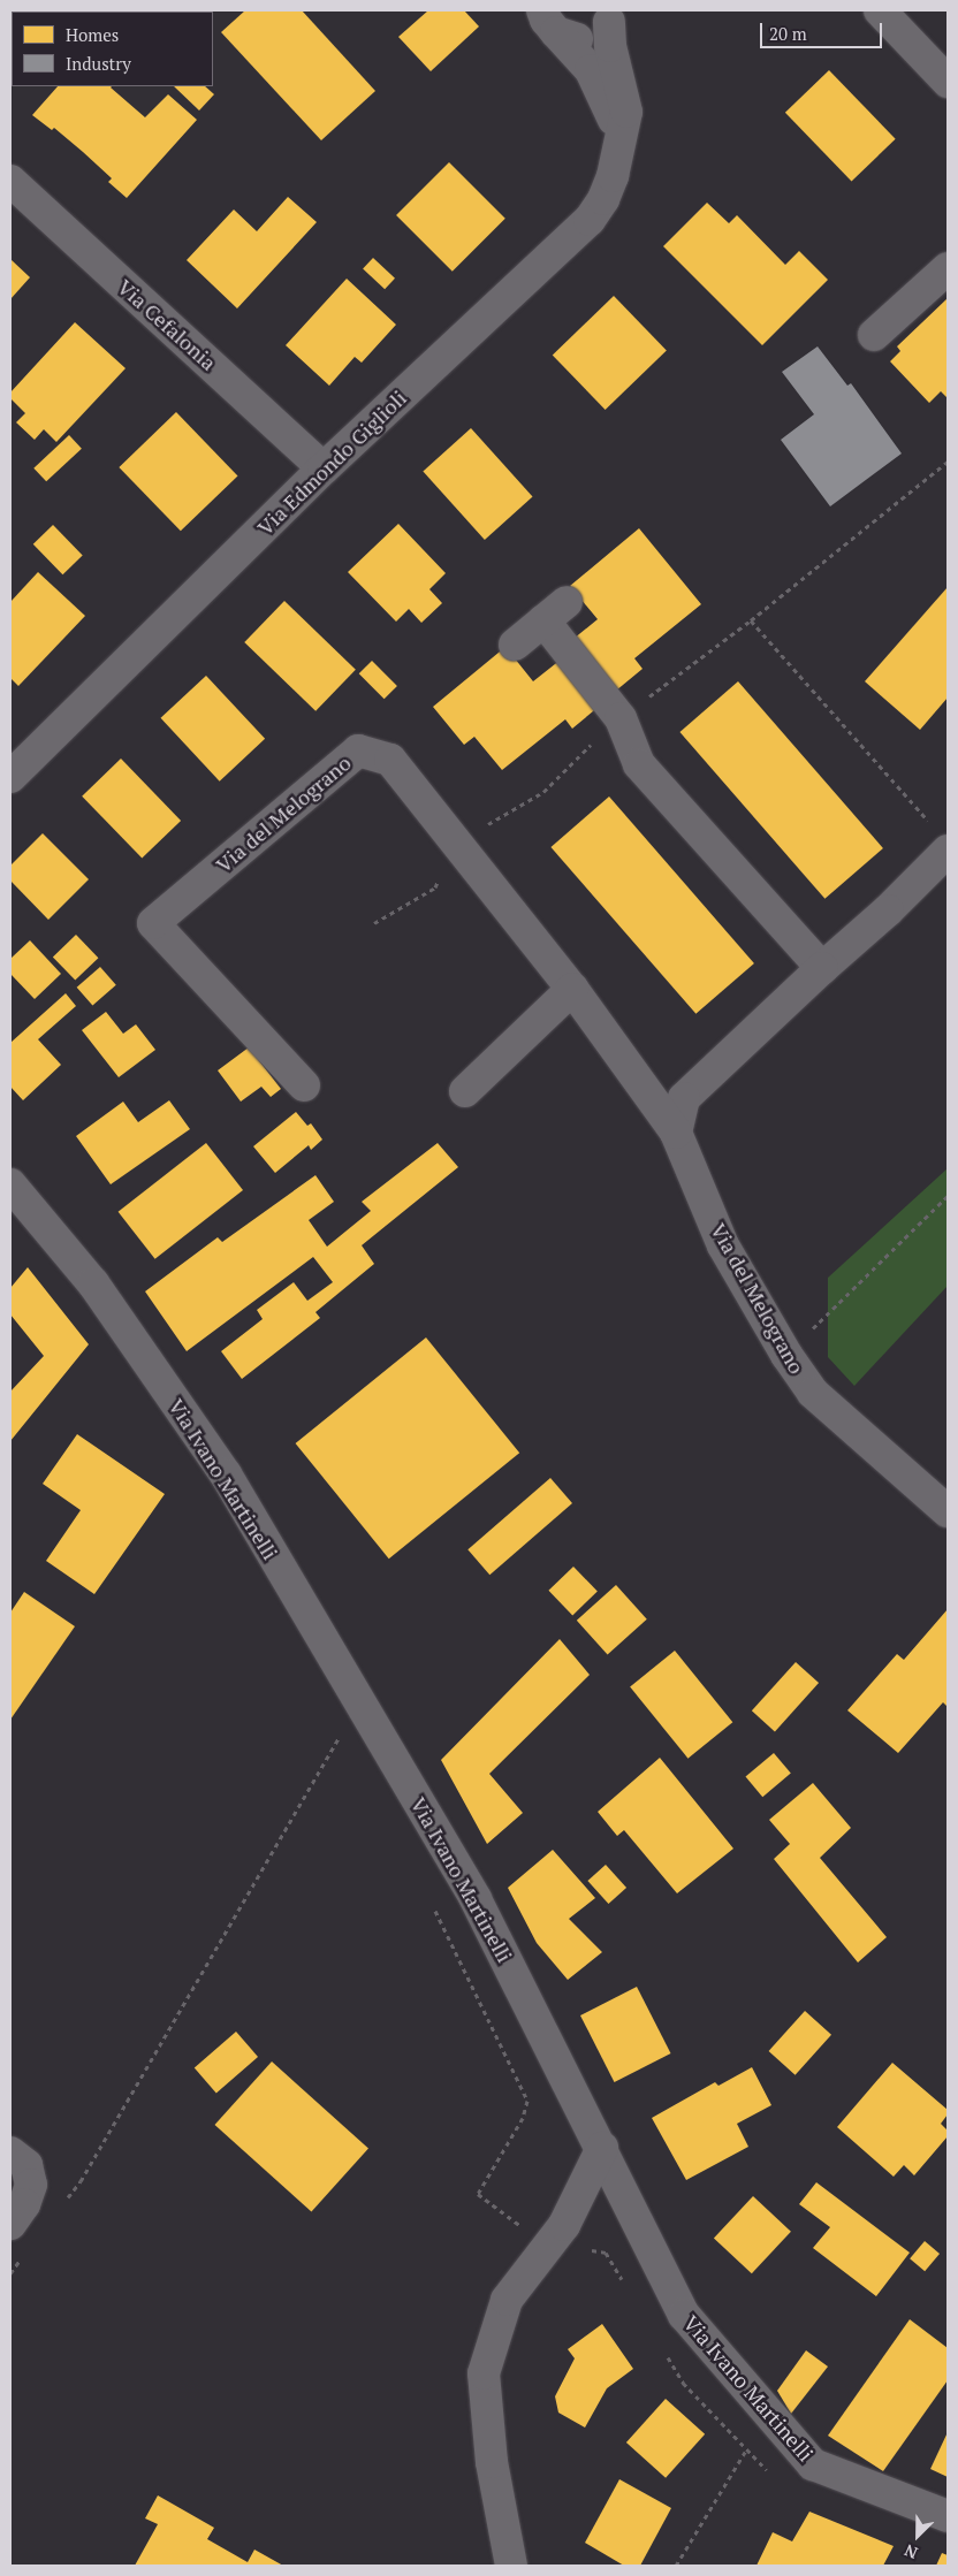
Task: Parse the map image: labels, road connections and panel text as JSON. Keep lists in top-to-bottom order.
{
  "streets": {
    "street": [
      "Via Cefalonia",
      "Via Edmondo Giglioli",
      "Via del Melograno",
      "Via Ivano Martinelli"
    ]
  },
  "crossings": [
    ["Via Cefalonia", "Via Edmondo Giglioli"]
  ],
  "legend": ["Homes", "Industry"],
  "scale_bar": "20 m",
  "north": "bottom left"
}
